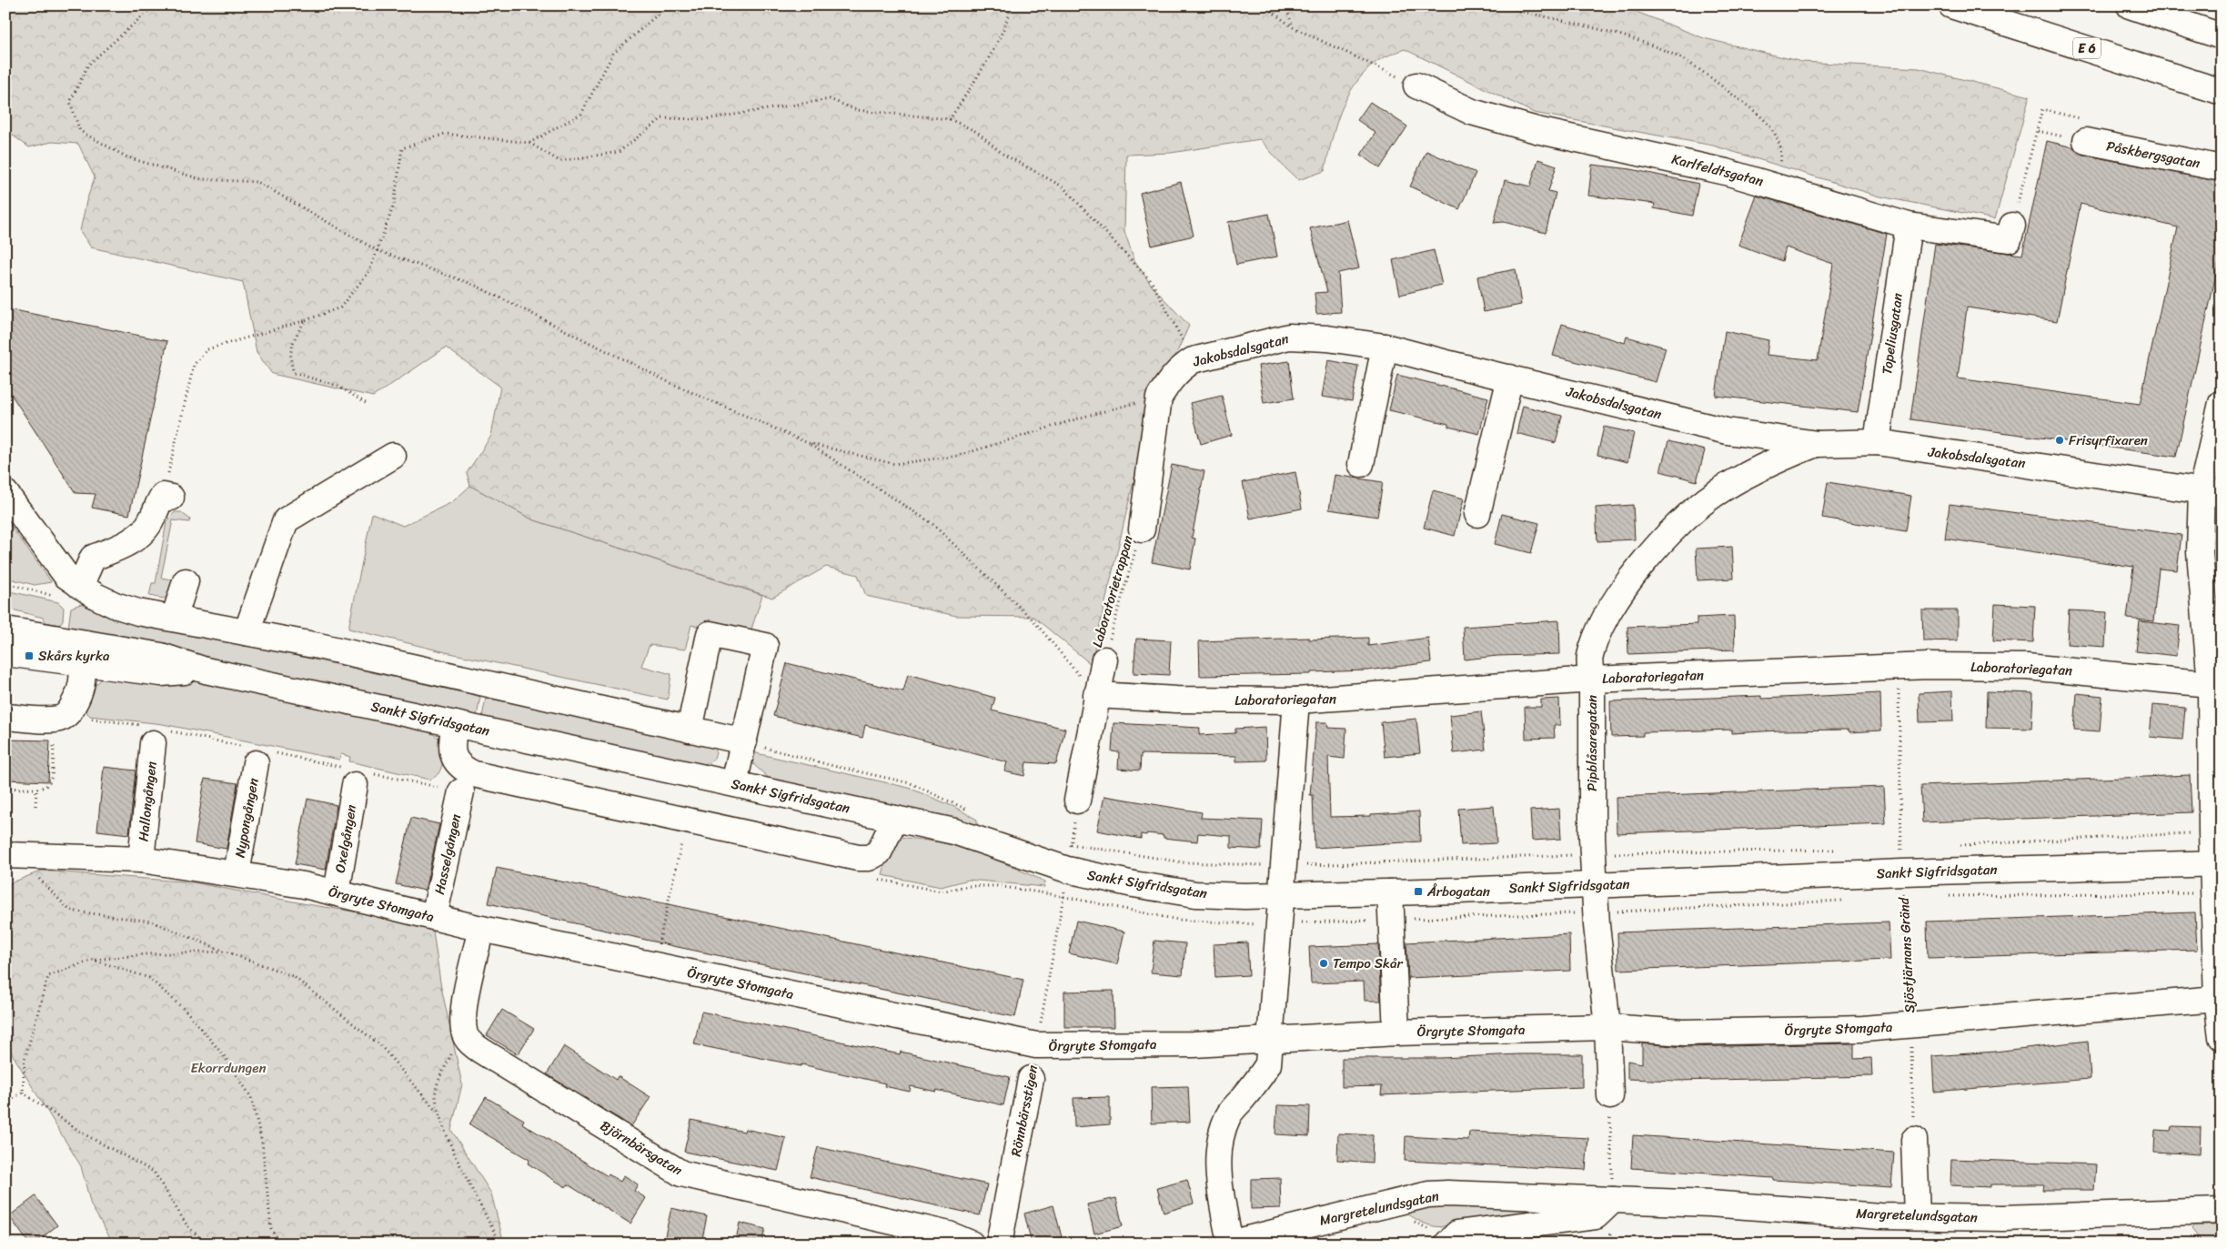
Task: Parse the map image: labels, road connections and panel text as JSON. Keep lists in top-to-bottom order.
{
  "streets": {
    "main road": [
      "E 6",
      "Påskbergsgatan",
      "Karlfeldtsgatan",
      "Topeliusgatan",
      "Jakobsdalsgatan",
      "Laboratoriegatan",
      "Sankt Sigfridsgatan",
      "Pipblåsaregatan",
      "Hallongången",
      "Nypongången",
      "Oxelgången",
      "Hasselgången",
      "Örgryte Stomgata",
      "Rönnbärsstigen",
      "Björnbärsgatan",
      "Margretelundsgatan"
    ],
    "path": ["Laboratorietrappan", "Sjöstjärnans Gränd"]
  },
  "crossings": [
    ["Karlfeldtsgatan", "Topeliusgatan"],
    ["Topeliusgatan", "Jakobsdalsgatan"],
    ["Jakobsdalsgatan", "Laboratorietrappan"],
    ["Jakobsdalsgatan", "Pipblåsaregatan"],
    ["Laboratoriegatan", "Pipblåsaregatan"],
    ["Laboratoriegatan", "Sjöstjärnans Gränd"],
    ["Sankt Sigfridsgatan", "Pipblåsaregatan"],
    ["Sankt Sigfridsgatan", "Sjöstjärnans Gränd"],
    ["Sankt Sigfridsgatan", "Rönnbärsstigen"],
    ["Pipblåsaregatan", "Örgryte Stomgata"],
    ["Hallongången", "Örgryte Stomgata"],
    ["Nypongången", "Örgryte Stomgata"],
    ["Oxelgången", "Örgryte Stomgata"],
    ["Hasselgången", "Örgryte Stomgata"],
    ["Örgryte Stomgata", "Sjöstjärnans Gränd"],
    ["Örgryte Stomgata", "Rönnbärsstigen"],
    ["Örgryte Stomgata", "Björnbärsgatan"]
  ],
  "parks": ["Ekorrdungen"],
  "places": {
    "other": ["Frisyrfixaren", "Tempo Skår"],
    "transit": ["Skårs kyrka", "Årbogatan"]
  }
}
